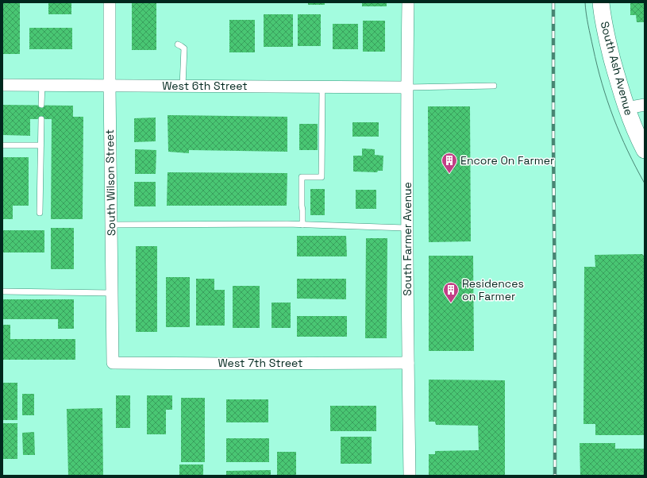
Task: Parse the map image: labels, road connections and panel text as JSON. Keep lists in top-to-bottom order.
{
  "streets": {
    "street": [
      "South Ash Avenue",
      "West 6th Street",
      "South Wilson Street",
      "South Farmer Avenue",
      "West 7th Street"
    ]
  },
  "crossings": [
    ["West 6th Street", "South Wilson Street"],
    ["West 6th Street", "South Farmer Avenue"],
    ["South Wilson Street", "West 7th Street"],
    ["South Farmer Avenue", "West 7th Street"]
  ],
  "places": {
    "building": ["Encore On Farmer", "Residences on Farmer"]
  }
}
